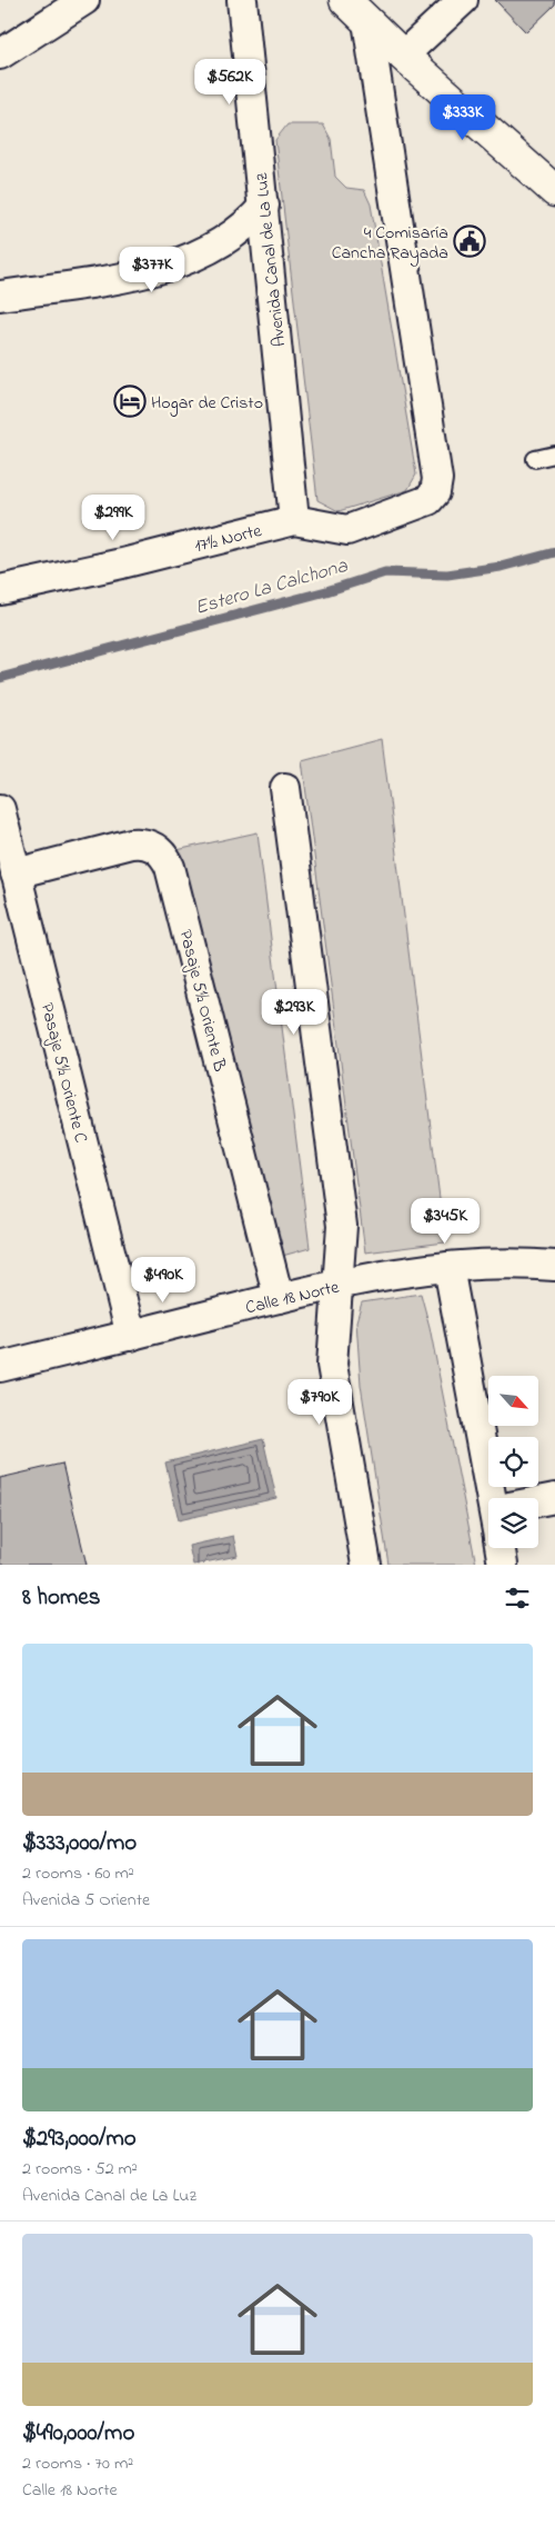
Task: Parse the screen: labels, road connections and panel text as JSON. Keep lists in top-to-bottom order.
{
  "streets": {
    "street": [
      "Avenida Canal de La Luz",
      "17½ Norte",
      "Pasaje 5½ Oriente B",
      "Pasaje 5½ Oriente C",
      "Calle 18 Norte"
    ]
  },
  "crossings": [
    ["Avenida Canal de La Luz", "17½ Norte"],
    ["Pasaje 5½ Oriente B", "Pasaje 5½ Oriente C"],
    ["Pasaje 5½ Oriente B", "Calle 18 Norte"],
    ["Pasaje 5½ Oriente C", "Calle 18 Norte"]
  ],
  "water": ["Estero La Calchona"],
  "places": {
    "public building": ["4 Comisaría Cancha Rayada"],
    "hotel": ["Hogar de Cristo"]
  },
  "north": "bottom right",
  "page": {
    "price": [
      "$562K",
      "$333K",
      "$377K",
      "$299K",
      "$293K",
      "$345K",
      "$490K",
      "$790K"
    ],
    "heading": "8 homes",
    "list": [
      {
        "name": "$333,000/mo",
        "note": "2 rooms · 60 m² · Avenida 5 Oriente"
      },
      {
        "name": "$293,000/mo",
        "note": "2 rooms · 52 m² · Avenida Canal de La Luz"
      },
      {
        "name": "$490,000/mo",
        "note": "2 rooms · 70 m² · Calle 18 Norte"
      }
    ]
  }
}
